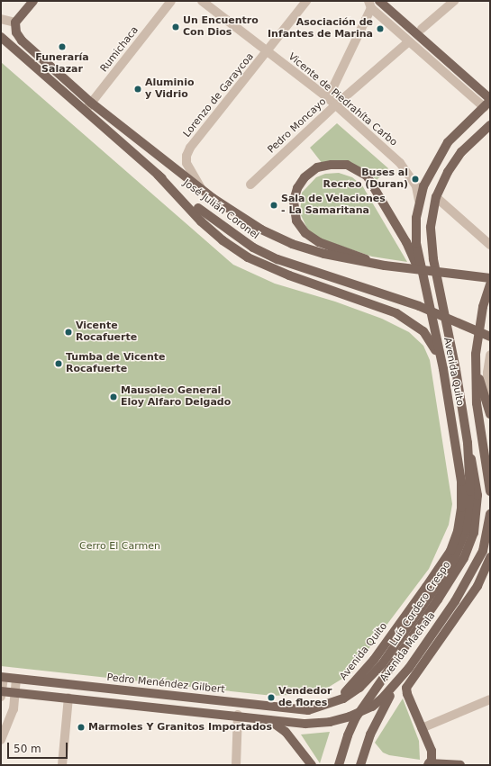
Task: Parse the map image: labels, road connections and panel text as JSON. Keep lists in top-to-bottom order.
{
  "streets": {
    "main road": [
      "José Julián Coronel",
      "Avenida Quito",
      "Luís Cordero Crespo",
      "Avenida Machala",
      "Pedro Menéndez Gilbert"
    ],
    "street": [
      "Rumichaca",
      "Lorenzo de Garaycoa",
      "Vicente de Piedrahíta Carbo",
      "Pedro Moncayo"
    ]
  },
  "crossings": [
    ["Rumichaca", "José Julián Coronel"],
    ["Lorenzo de Garaycoa", "Vicente de Piedrahíta Carbo"],
    ["Lorenzo de Garaycoa", "José Julián Coronel"],
    ["Vicente de Piedrahíta Carbo", "Pedro Moncayo"],
    ["Vicente de Piedrahíta Carbo", "Avenida Quito"],
    ["Avenida Quito", "Luís Cordero Crespo"],
    ["Avenida Quito", "Pedro Menéndez Gilbert"]
  ],
  "parks": ["Cerro El Carmen"],
  "places": [
    "Un Encuentro Con Dios",
    "Asociación de Infantes de Marina",
    "Funeraría Salazar",
    "Aluminio y Vidrio",
    "Buses al Recreo (Duran)",
    "Sala de Velaciones - La Samaritana",
    "Vicente Rocafuerte",
    "Tumba de Vicente Rocafuerte",
    "Mausoleo General Eloy Alfaro Delgado",
    "Vendedor de flores",
    "Marmoles Y Granitos Importados"
  ],
  "scale_bar": "50 m"
}
